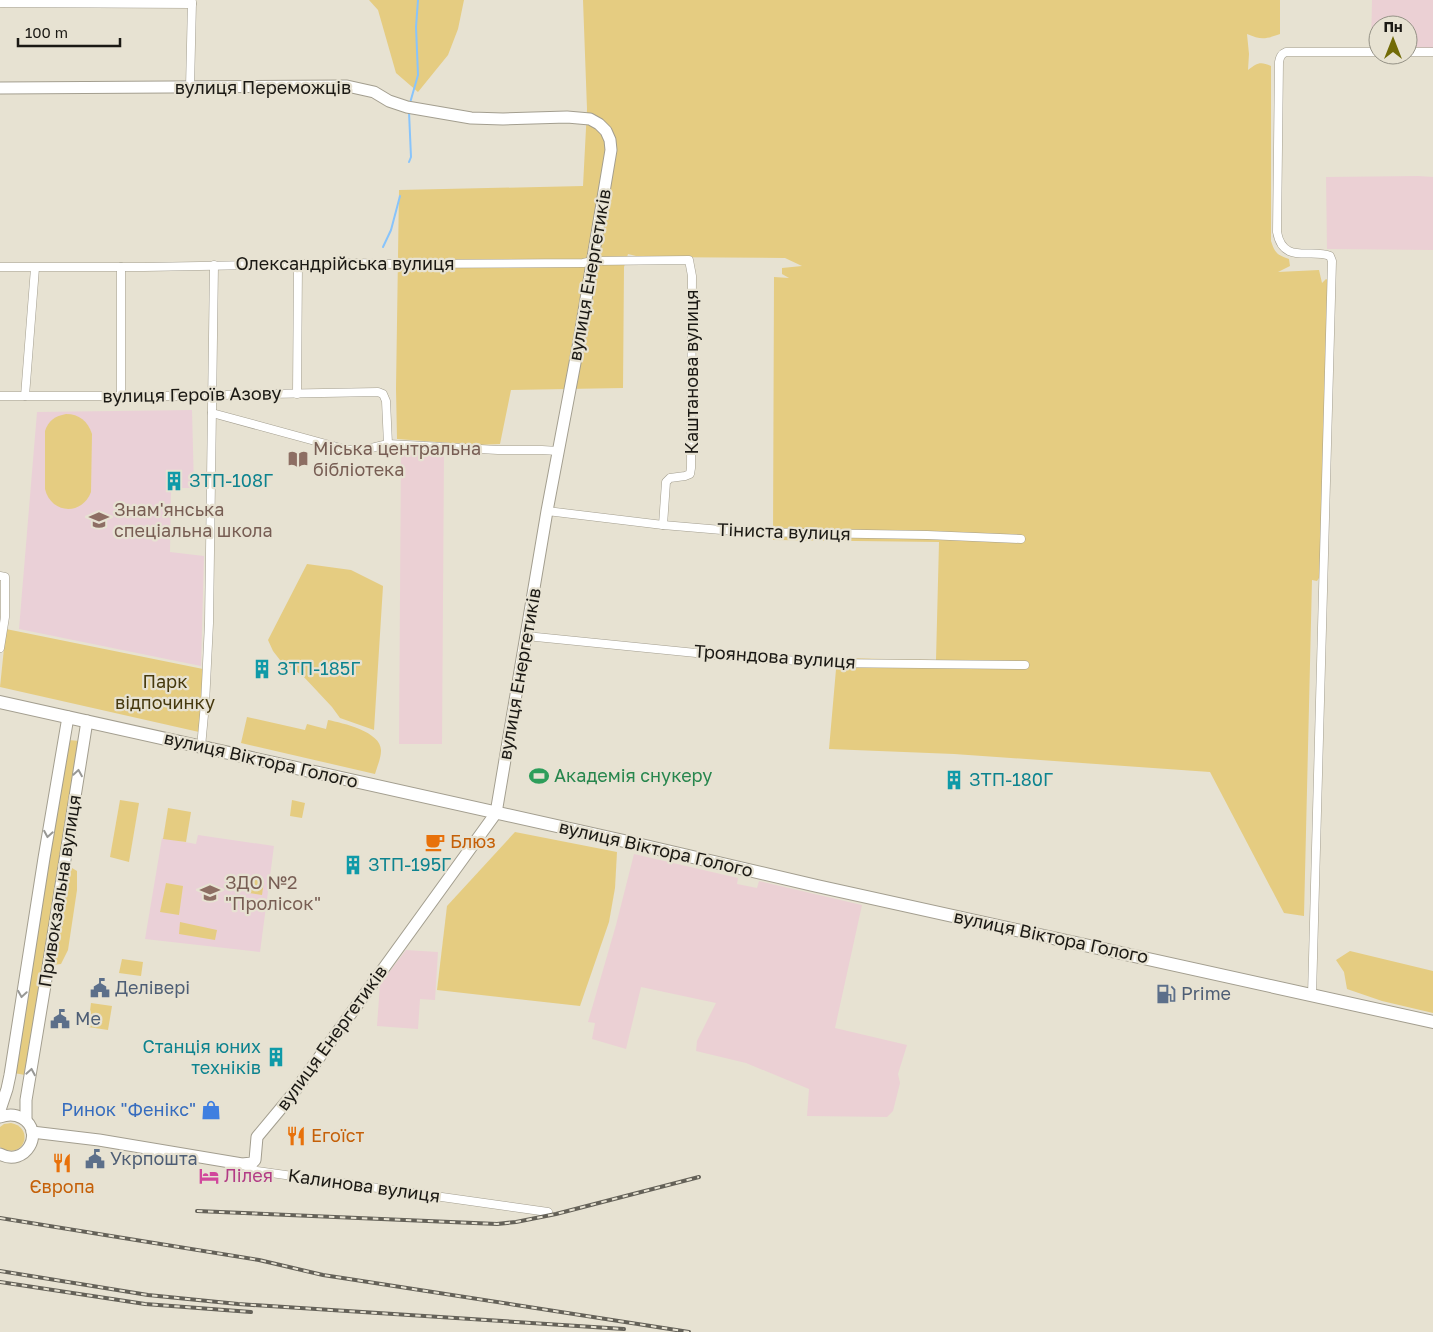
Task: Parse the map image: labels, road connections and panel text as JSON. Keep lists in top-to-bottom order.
{
  "streets": {
    "main road": ["вулиця Віктора Голого"],
    "street": [
      "вулиця Переможців",
      "Олександрійська вулиця",
      "вулиця Енергетиків",
      "Каштанова вулиця",
      "вулиця Героїв Азову",
      "Тіниста вулиця",
      "Трояндова вулиця",
      "Привокзальна вулиця",
      "Калинова вулиця"
    ]
  },
  "crossings": [
    ["вулиця Переможців", "вулиця Енергетиків"],
    ["Олександрійська вулиця", "вулиця Енергетиків"],
    ["Олександрійська вулиця", "Каштанова вулиця"],
    ["вулиця Енергетиків", "Тіниста вулиця"],
    ["вулиця Енергетиків", "Трояндова вулиця"],
    ["вулиця Енергетиків", "вулиця Віктора Голого"],
    ["вулиця Енергетиків", "Калинова вулиця"],
    ["Каштанова вулиця", "Тіниста вулиця"],
    ["вулиця Віктора Голого", "Привокзальна вулиця"]
  ],
  "parks": ["Парк відпочинку"],
  "places": {
    "library": ["Міська центральна бібліотека"],
    "building": [
      "ЗТП-108Г",
      "ЗТП-185Г",
      "ЗТП-180Г",
      "ЗТП-195Г",
      "Станція юних техніків"
    ],
    "school or university": ["Знам'янська спеціальна школа", "ЗДО №2 \"Пролісок\""],
    "sports": ["Академія снукеру"],
    "cafe": ["Блюз"],
    "public building": ["Делівері", "Me", "Укрпошта"],
    "fuel station": ["Prime"],
    "shop": ["Ринок \"Фенікс\""],
    "restaurant": ["Егоїст", "Європа"],
    "hotel": ["Лілея"]
  },
  "scale_bar": "100 m",
  "north": "top"
}
